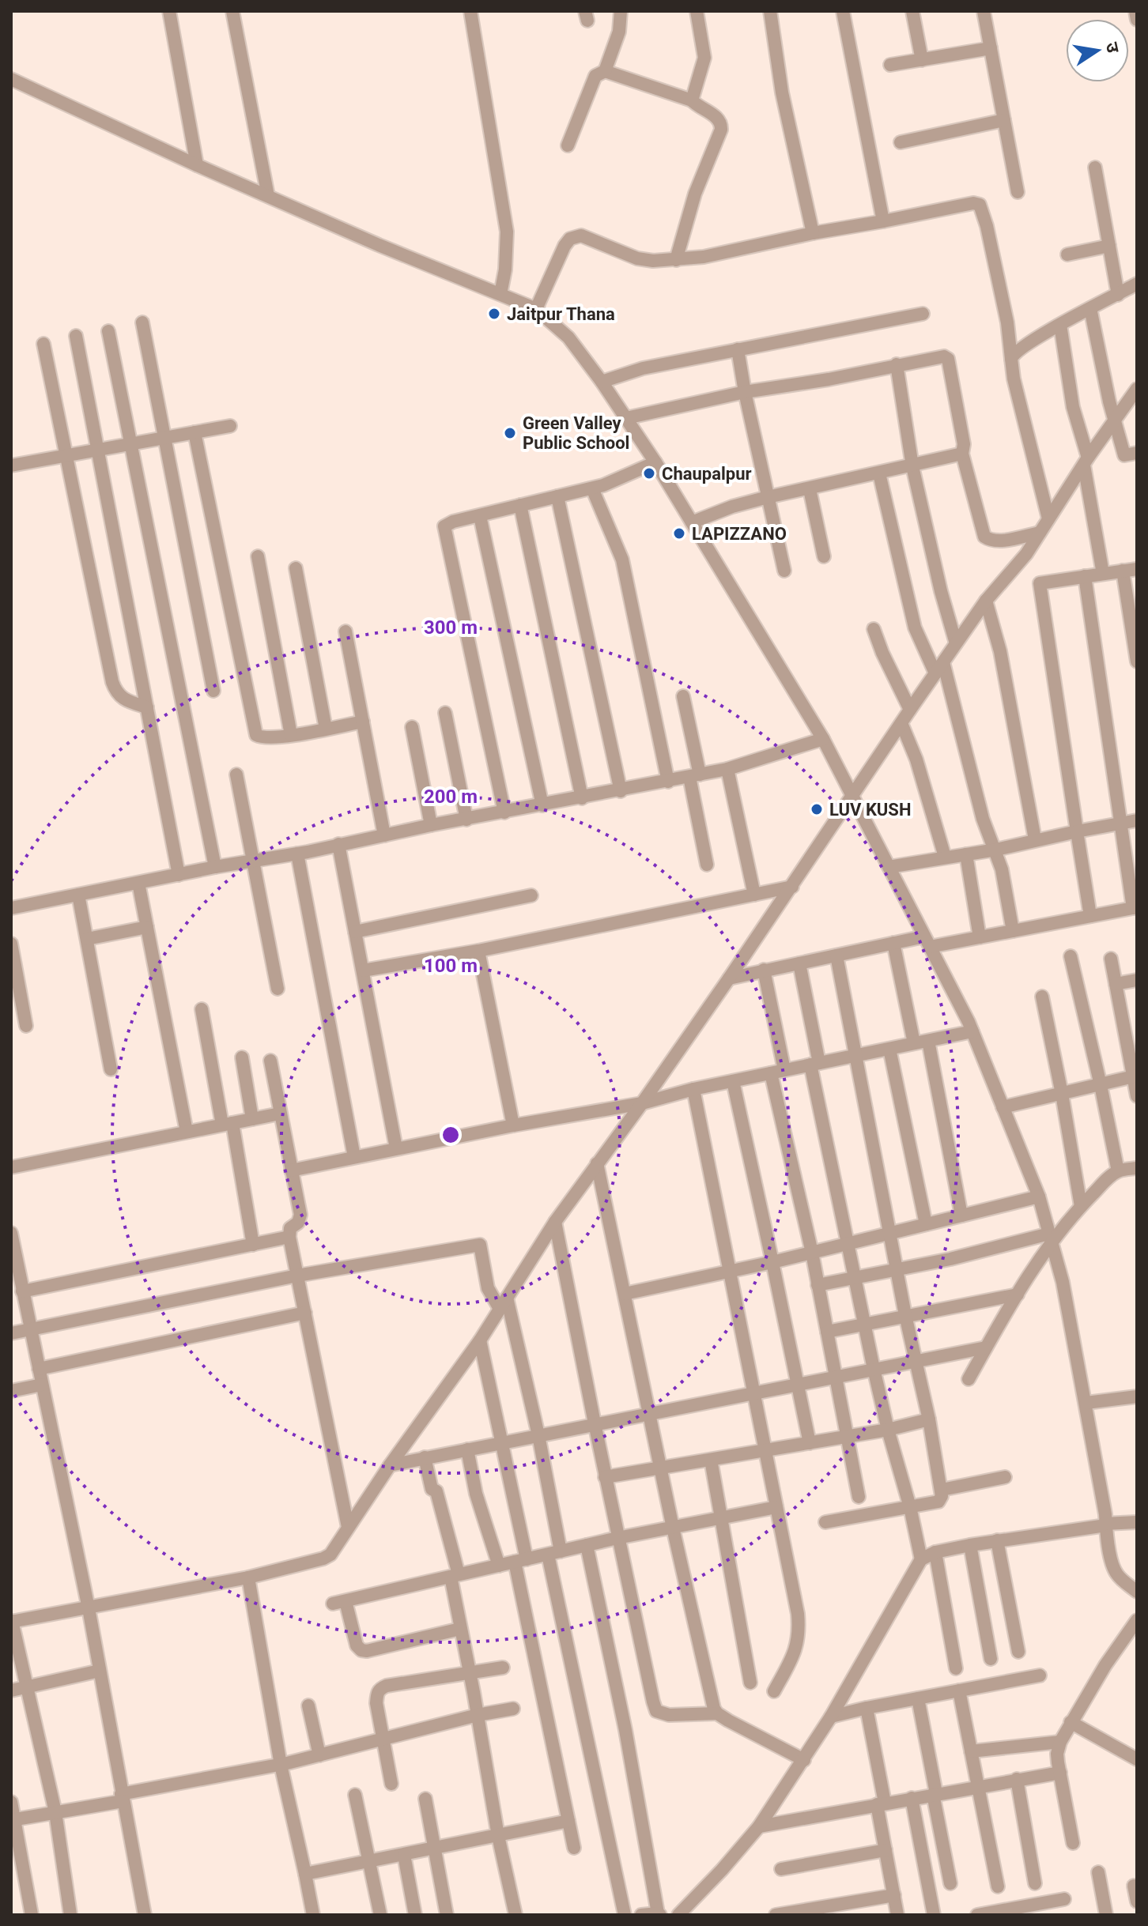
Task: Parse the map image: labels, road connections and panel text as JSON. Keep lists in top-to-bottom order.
{
  "places": [
    "Jaitpur Thana",
    "Green Valley Public School",
    "Chaupalpur",
    "LAPIZZANO",
    "LUV KUSH"
  ],
  "north": "right",
  "rings": ["300 m", "200 m", "100 m"]
}
